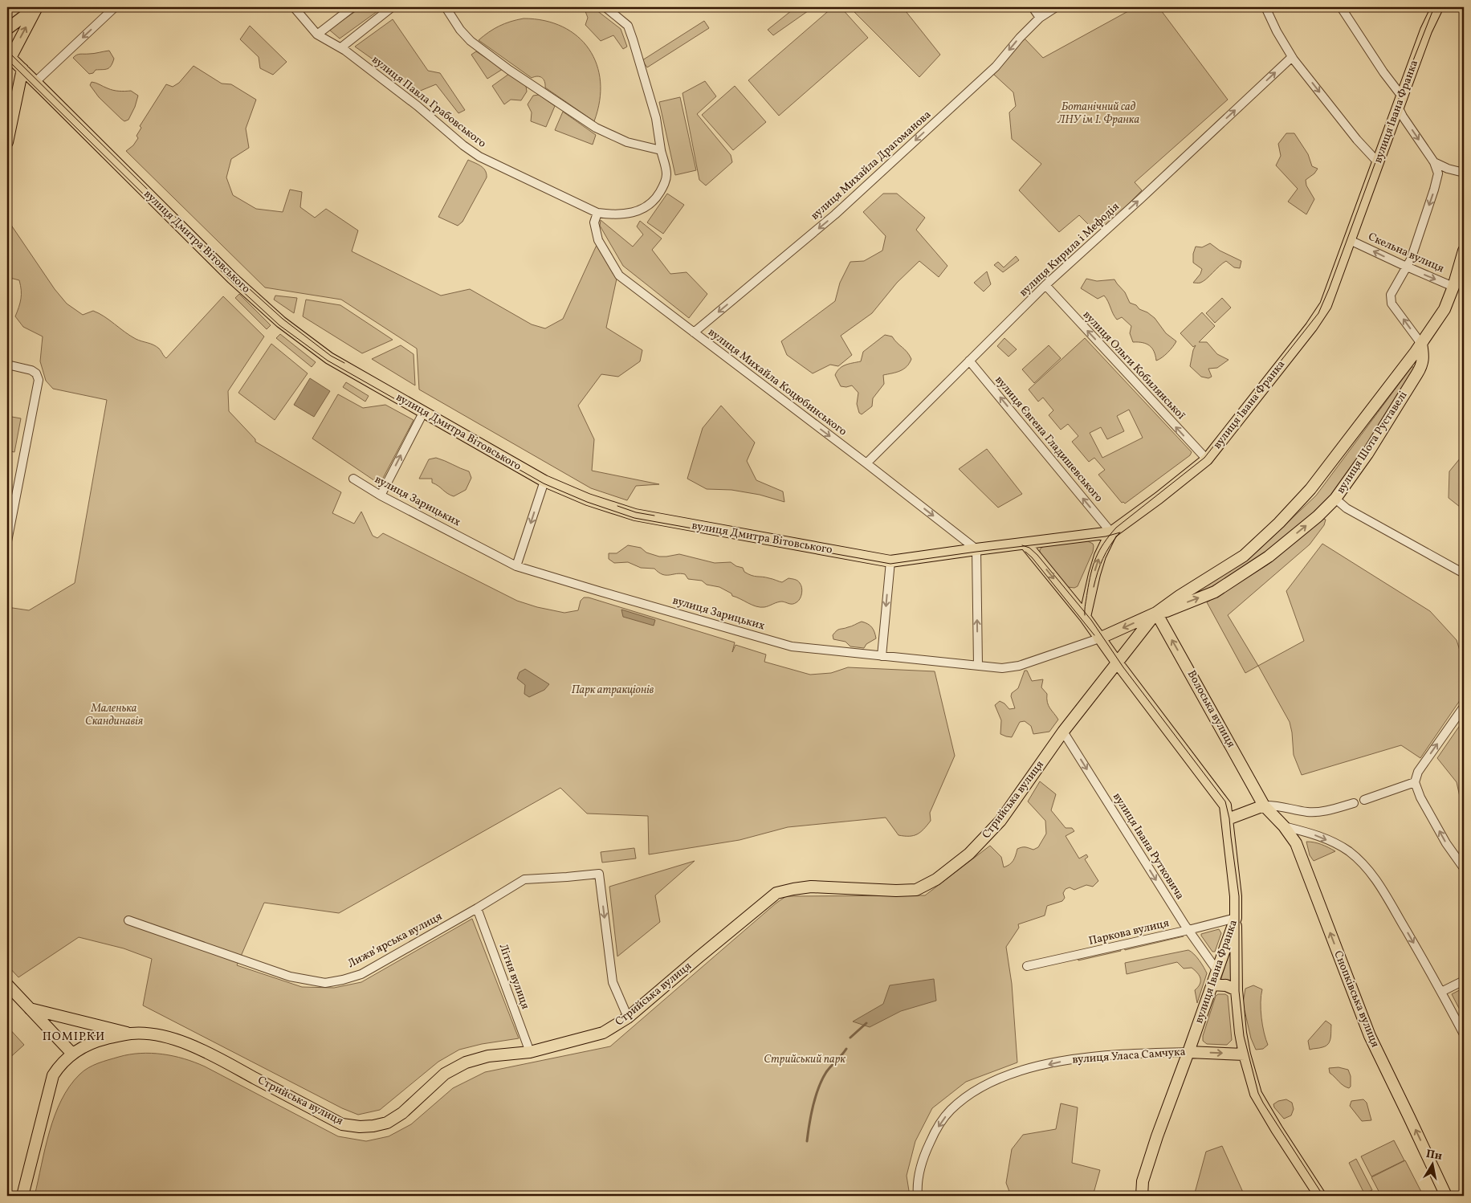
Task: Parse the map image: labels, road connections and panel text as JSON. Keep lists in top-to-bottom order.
{
  "streets": {
    "main road": [
      "вулиця Івана Франка",
      "вулиця Дмитра Вітовського",
      "вулиця Шота Руставелі",
      "Волоська вулиця",
      "Стрийська вулиця",
      "Снопківська вулиця",
      "вулиця Уласа Самчука"
    ],
    "street": [
      "вулиця Павла Грабовського",
      "вулиця Михайла Драгоманова",
      "вулиця Кирила і Мефодія",
      "Скельна вулиця",
      "вулиця Ольги Кобилянської",
      "вулиця Михайла Коцюбинського",
      "вулиця Євгена Гладишевського",
      "вулиця Зарицьких",
      "вулиця Івана Рутковича",
      "Паркова вулиця",
      "Лижвʼярська вулиця",
      "Літня вулиця"
    ]
  },
  "crossings": [
    ["вулиця Павла Грабовського", "вулиця Михайла Коцюбинського"],
    ["вулиця Івана Франка", "вулиця Дмитра Вітовського"],
    ["вулиця Івана Франка", "Скельна вулиця"],
    ["вулиця Івана Франка", "вулиця Ольги Кобилянської"],
    ["вулиця Івана Франка", "вулиця Євгена Гладишевського"],
    ["вулиця Івана Франка", "вулиця Шота Руставелі"],
    ["вулиця Івана Франка", "вулиця Зарицьких"],
    ["вулиця Івана Франка", "Стрийська вулиця"],
    ["вулиця Івана Франка", "вулиця Івана Рутковича"],
    ["вулиця Івана Франка", "Паркова вулиця"],
    ["вулиця Івана Франка", "вулиця Уласа Самчука"],
    ["вулиця Михайла Драгоманова", "вулиця Михайла Коцюбинського"],
    ["вулиця Дмитра Вітовського", "вулиця Михайла Коцюбинського"],
    ["вулиця Дмитра Вітовського", "вулиця Євгена Гладишевського"],
    ["вулиця Кирила і Мефодія", "вулиця Ольги Кобилянської"],
    ["вулиця Кирила і Мефодія", "вулиця Михайла Коцюбинського"],
    ["вулиця Кирила і Мефодія", "вулиця Євгена Гладишевського"],
    ["Скельна вулиця", "вулиця Шота Руставелі"],
    ["вулиця Шота Руставелі", "Волоська вулиця"],
    ["вулиця Шота Руставелі", "Стрийська вулиця"],
    ["Волоська вулиця", "Снопківська вулиця"],
    ["Стрийська вулиця", "вулиця Івана Рутковича"],
    ["Стрийська вулиця", "Лижвʼярська вулиця"],
    ["Стрийська вулиця", "Літня вулиця"],
    ["вулиця Івана Рутковича", "Паркова вулиця"],
    ["Лижвʼярська вулиця", "Літня вулиця"]
  ],
  "one_way": [
    "вулиця Михайла Драгоманова",
    "вулиця Кирила і Мефодія",
    "вулиця Ольги Кобилянської",
    "вулиця Михайла Коцюбинського",
    "вулиця Євгена Гладишевського",
    "Волоська вулиця",
    "вулиця Івана Рутковича",
    "Снопківська вулиця"
  ],
  "districts": ["ПОМІРКИ"],
  "parks": [
    "Ботанічний сад ЛНУ ім І. Франка",
    "Парк атракціонів",
    "Маленька Скандинавія",
    "Стрийський парк"
  ],
  "north": "top"
}
